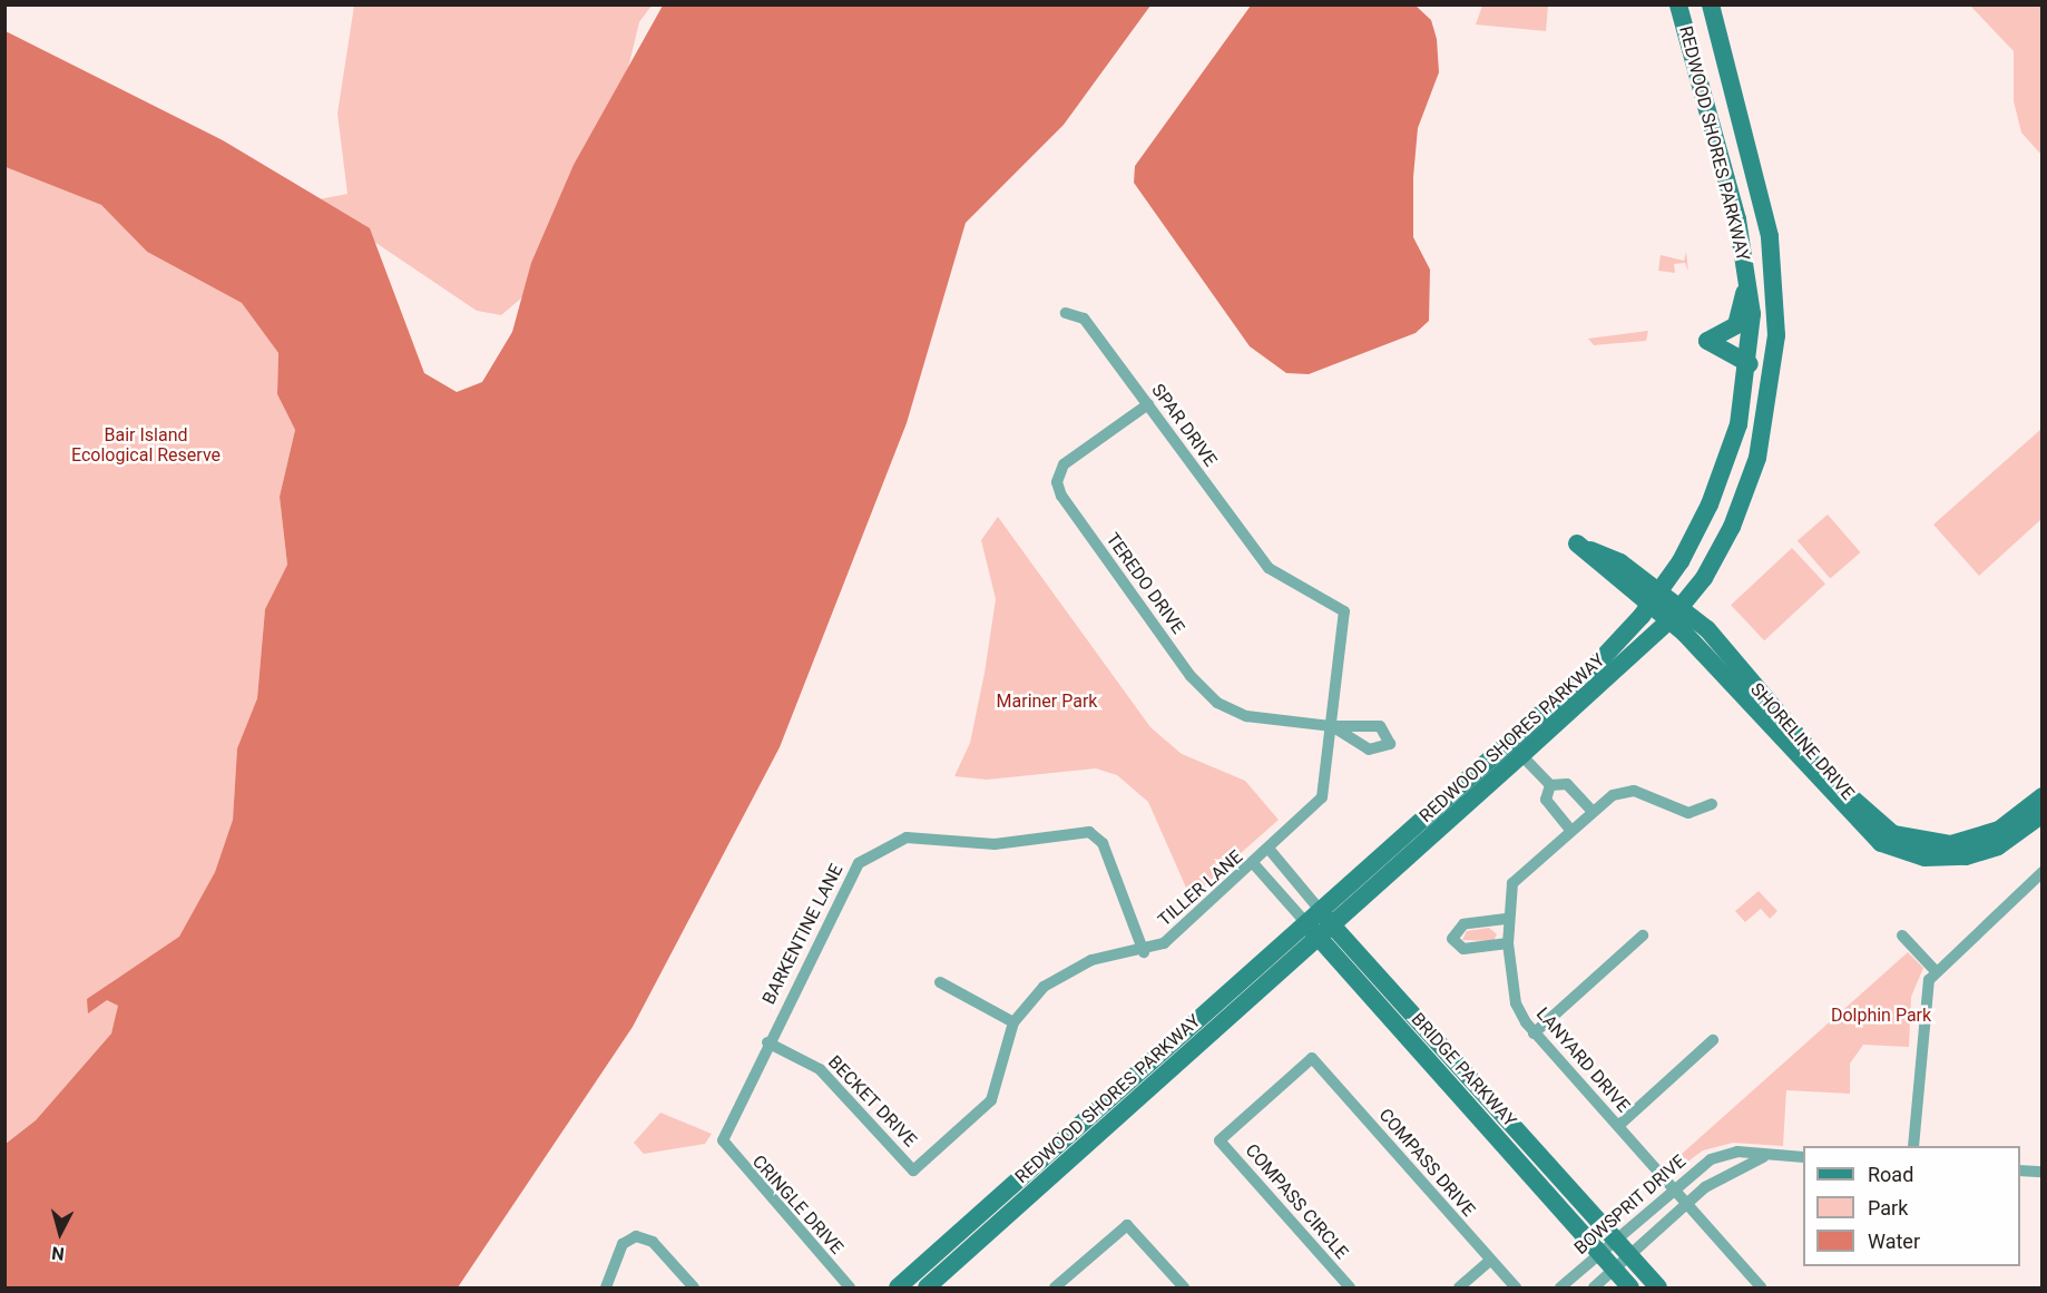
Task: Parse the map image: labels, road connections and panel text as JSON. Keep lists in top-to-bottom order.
{
  "streets": {
    "main road": ["REDWOOD SHORES PARKWAY", "SHORELINE DRIVE", "BRIDGE PARKWAY"],
    "street": [
      "SPAR DRIVE",
      "TEREDO DRIVE",
      "TILLER LANE",
      "BARKENTINE LANE",
      "LANYARD DRIVE",
      "BECKET DRIVE",
      "COMPASS DRIVE",
      "COMPASS CIRCLE",
      "CRINGLE DRIVE",
      "BOWSPRIT DRIVE"
    ]
  },
  "crossings": [
    ["REDWOOD SHORES PARKWAY", "SHORELINE DRIVE"],
    ["REDWOOD SHORES PARKWAY", "BRIDGE PARKWAY"],
    ["SPAR DRIVE", "TEREDO DRIVE"],
    ["SPAR DRIVE", "TILLER LANE"],
    ["TEREDO DRIVE", "TILLER LANE"],
    ["TILLER LANE", "BARKENTINE LANE"],
    ["TILLER LANE", "BRIDGE PARKWAY"],
    ["TILLER LANE", "BECKET DRIVE"],
    ["BARKENTINE LANE", "BECKET DRIVE"],
    ["BARKENTINE LANE", "CRINGLE DRIVE"],
    ["LANYARD DRIVE", "BOWSPRIT DRIVE"],
    ["BRIDGE PARKWAY", "BOWSPRIT DRIVE"],
    ["COMPASS DRIVE", "COMPASS CIRCLE"]
  ],
  "parks": ["Bair Island Ecological Reserve", "Mariner Park", "Dolphin Park"],
  "legend": ["Road", "Park", "Water"],
  "north": "bottom"
}
